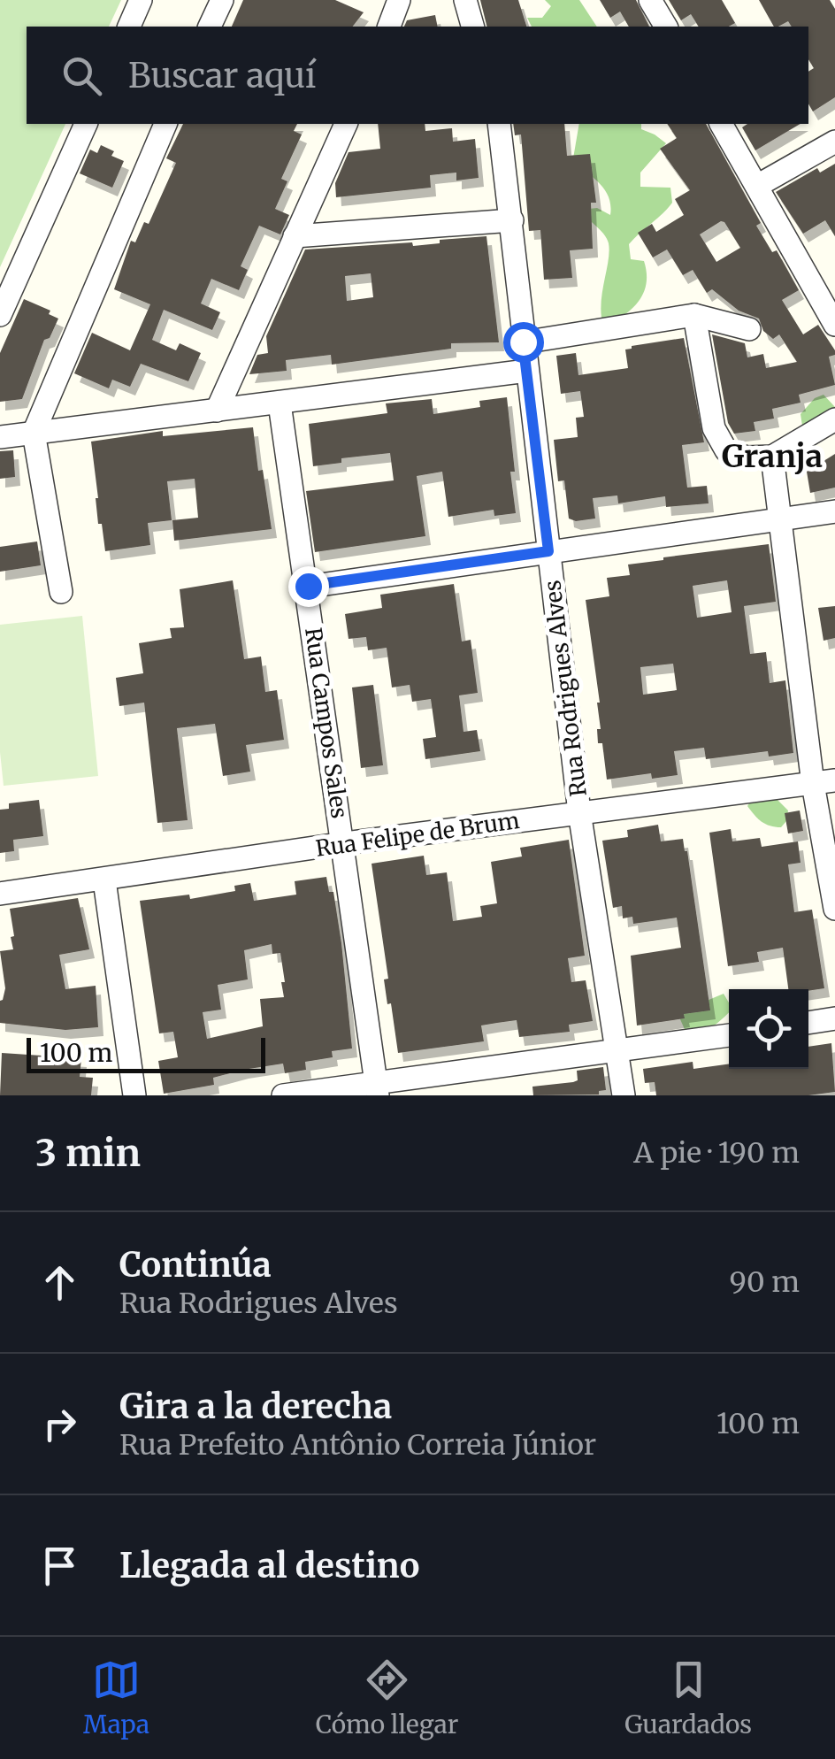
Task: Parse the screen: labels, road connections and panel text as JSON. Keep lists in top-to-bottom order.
{
  "streets": {
    "street": ["Rua Rodrigues Alves", "Rua Campos Sales", "Rua Felipe de Brum"]
  },
  "crossings": [
    ["Rua Rodrigues Alves", "Rua Felipe de Brum"],
    ["Rua Campos Sales", "Rua Felipe de Brum"]
  ],
  "districts": ["Granja"],
  "scale_bar": "100 m",
  "page": {
    "search": "Buscar aquí",
    "scale": "100 m",
    "heading": ["3 min", "A pie · 190 m"],
    "list": [
      ["Continúa", "Rua Rodrigues Alves", "90 m"],
      ["Gira a la derecha", "Rua Prefeito Antônio Correia Júnior", "100 m"],
      "Llegada al destino"
    ],
    "nav": ["Mapa", "Cómo llegar", "Guardados"]
  }
}
